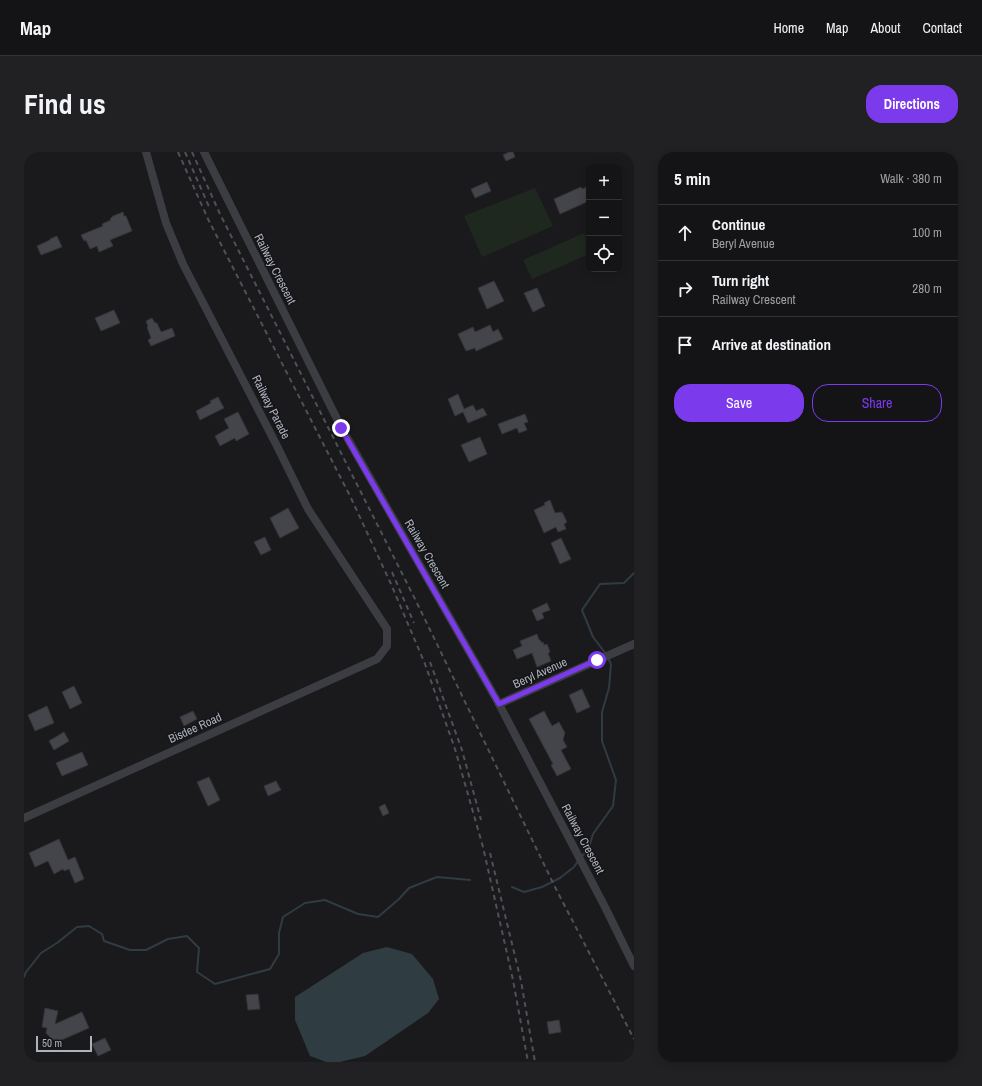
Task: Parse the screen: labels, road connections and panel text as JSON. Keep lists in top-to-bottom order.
{
  "streets": {
    "street": [
      "Railway Crescent",
      "Railway Parade",
      "Beryl Avenue",
      "Bisdee Road"
    ]
  },
  "crossings": [
    ["Railway Crescent", "Beryl Avenue"],
    ["Railway Parade", "Bisdee Road"]
  ],
  "scale_bar": "50 m",
  "page": {
    "header": "Map",
    "nav": [
      "Home",
      "Map",
      "About",
      "Contact"
    ],
    "title": "Find us",
    "buttons": [
      "Directions",
      ["Save", "Share"]
    ],
    "heading": ["5 min", "Walk · 380 m"],
    "map_buttons": ["+", "−"],
    "list": [
      ["Continue", "Beryl Avenue", "100 m"],
      ["Turn right", "Railway Crescent", "280 m"],
      "Arrive at destination"
    ],
    "scale": "50 m"
  }
}
